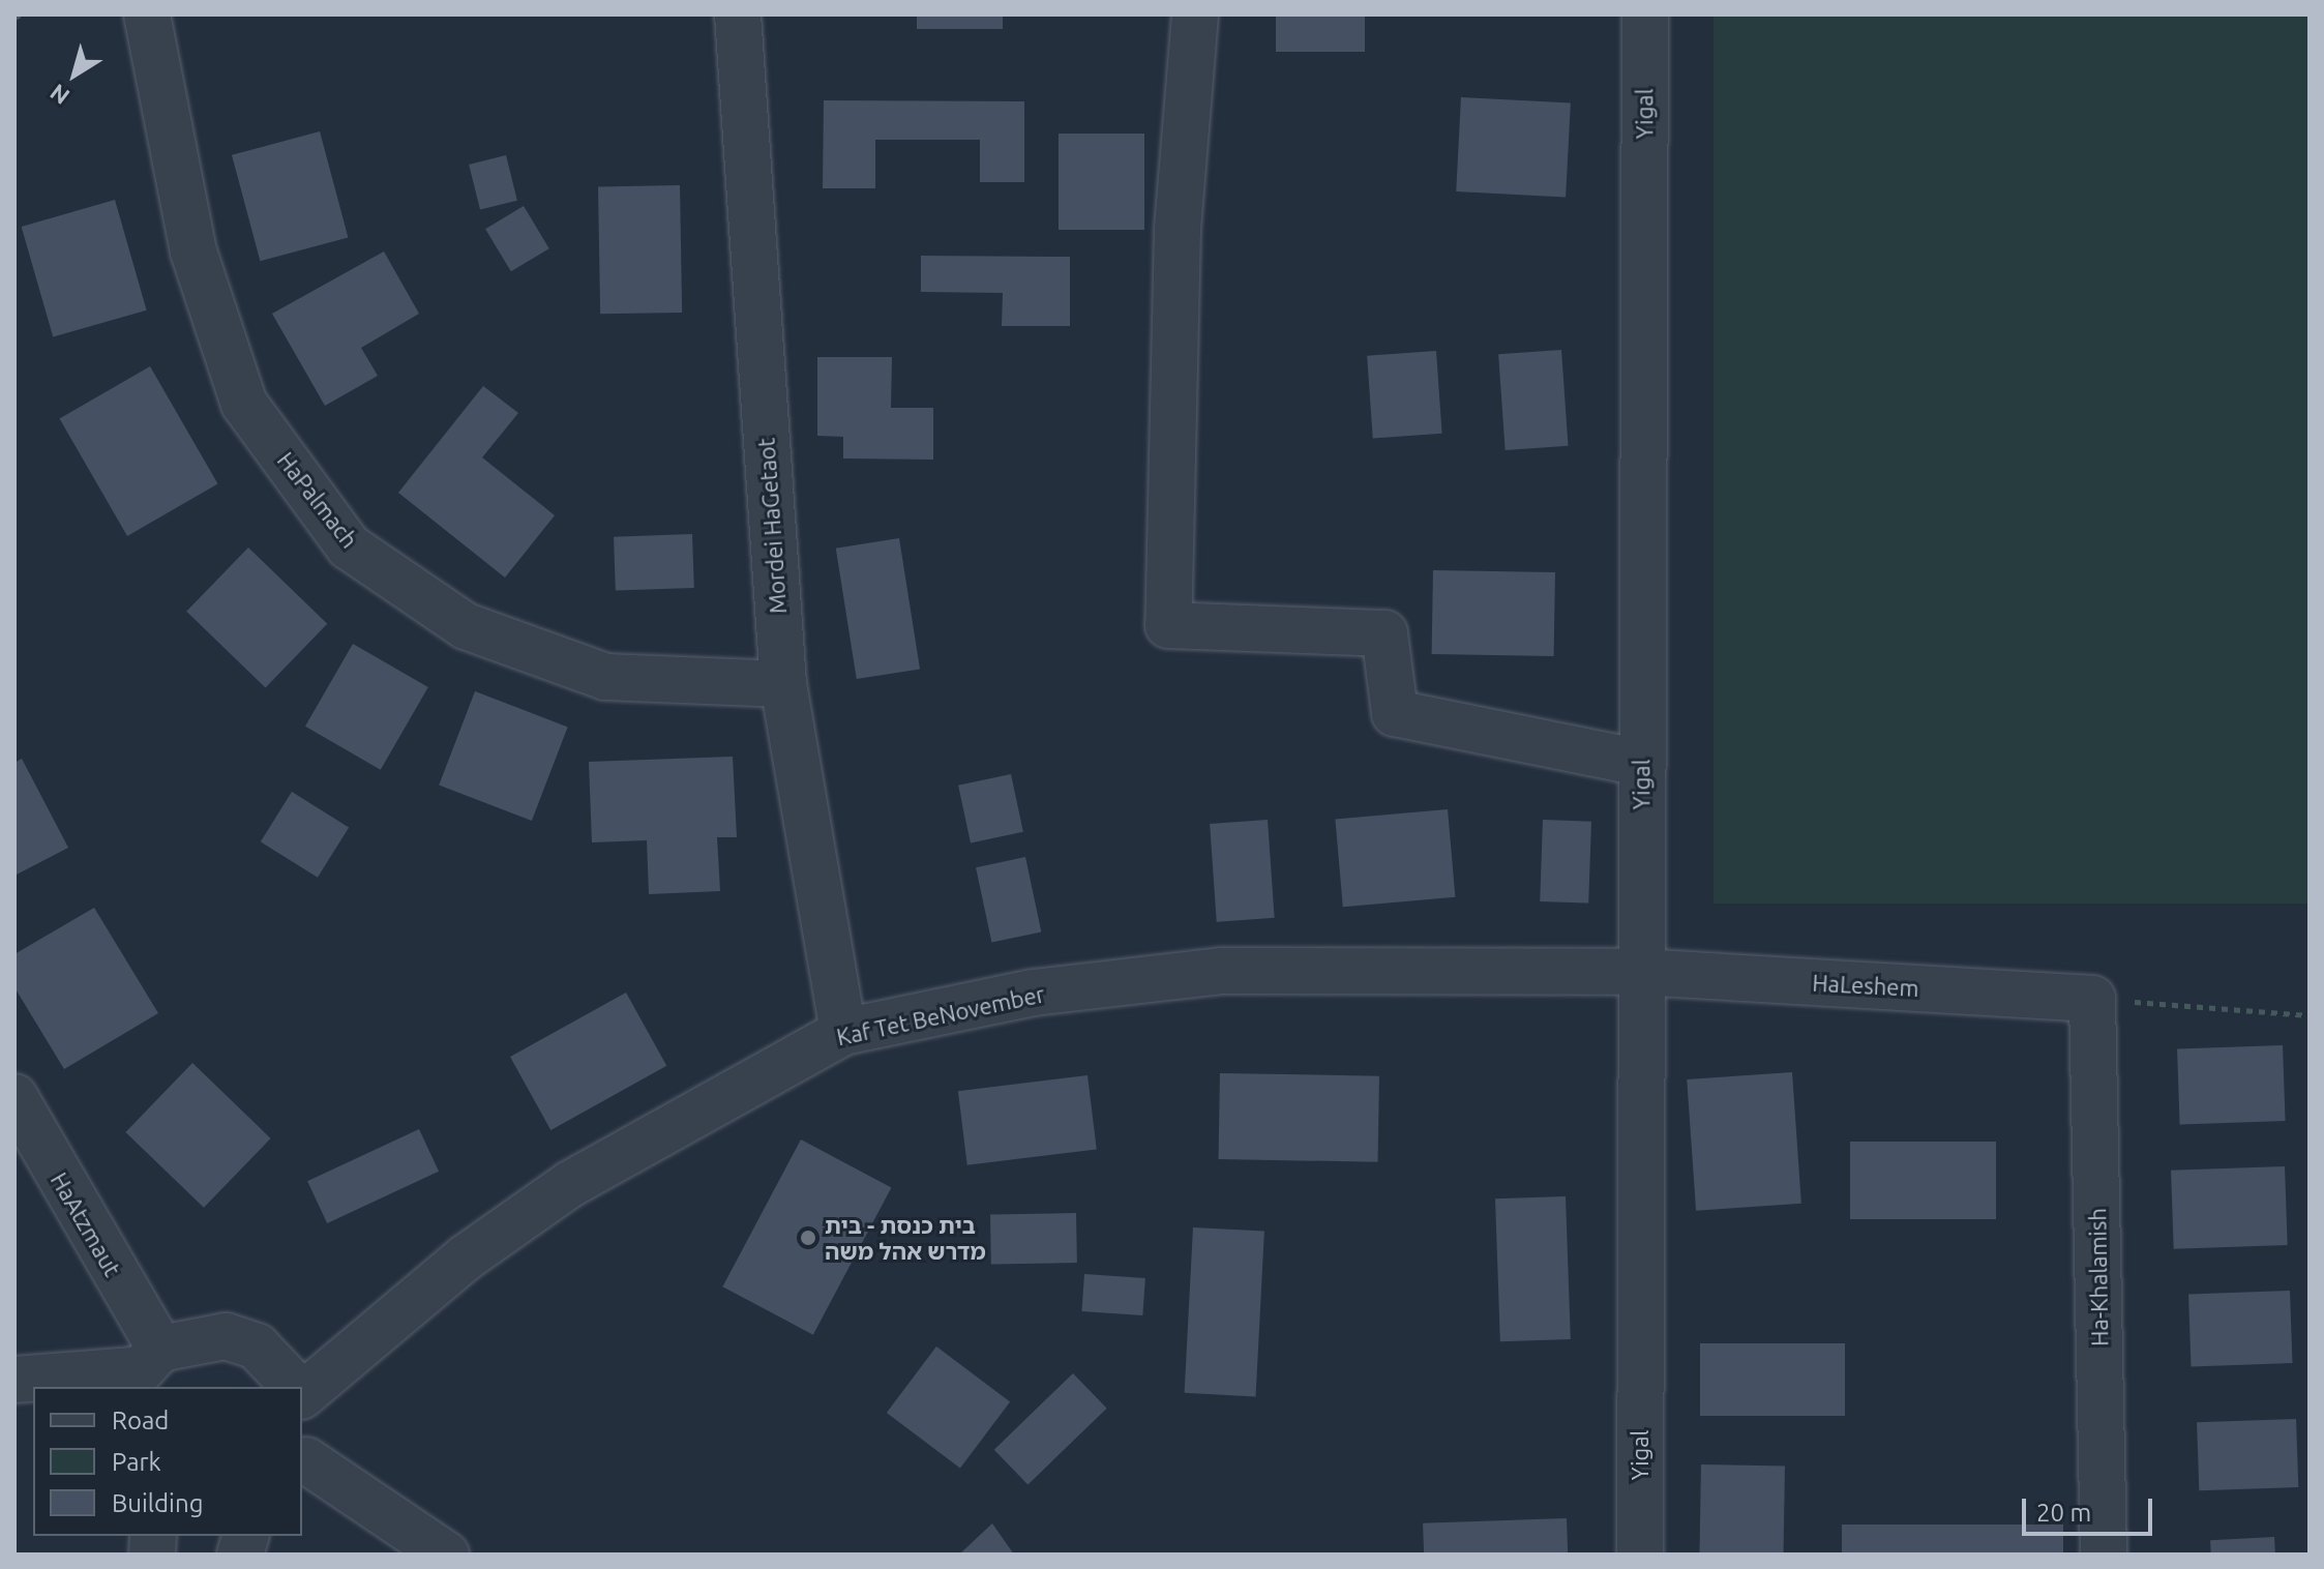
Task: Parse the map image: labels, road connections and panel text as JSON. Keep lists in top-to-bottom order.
{
  "streets": {
    "street": [
      "Yigal",
      "HaPalmach",
      "Mordei HaGetaot",
      "HaLeshem",
      "Kaf Tet BeNovember",
      "HaAtzmaut",
      "Ha-Khalamish"
    ]
  },
  "crossings": [
    ["Yigal", "HaLeshem"],
    ["Yigal", "Kaf Tet BeNovember"],
    ["HaPalmach", "Mordei HaGetaot"],
    ["Mordei HaGetaot", "Kaf Tet BeNovember"],
    ["HaLeshem", "Kaf Tet BeNovember"],
    ["HaLeshem", "Ha-Khalamish"]
  ],
  "places": ["בית כנסת - בית מדרש אהל משה"],
  "legend": ["Road", "Park", "Building"],
  "scale_bar": "20 m",
  "north": "bottom left"
}
